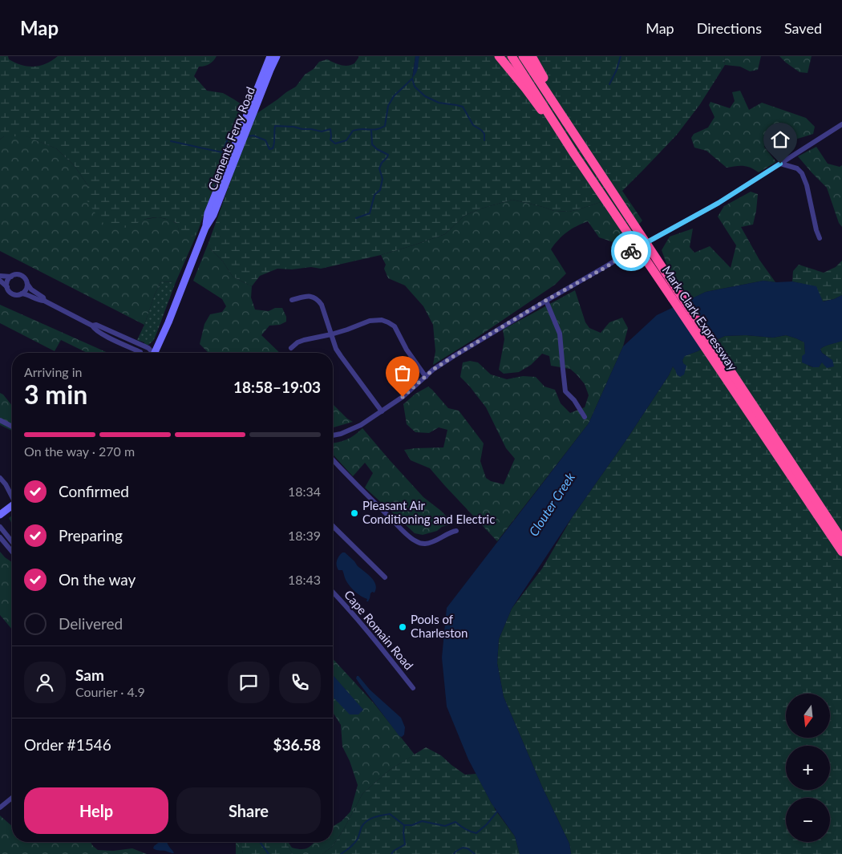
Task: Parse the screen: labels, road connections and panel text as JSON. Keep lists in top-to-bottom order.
{
  "streets": {
    "highway": ["Mark Clark Expressway"],
    "main road": ["Clements Ferry Road"],
    "street": ["Cape Romain Road"]
  },
  "water": ["Clouter Creek"],
  "places": ["Pleasant Air Conditioning and Electric", "Pools of Charleston"],
  "north": "bottom",
  "page": {
    "header": "Map",
    "nav": ["Map", "Directions", "Saved"],
    "heading": ["3 min", "Arriving in", "18:58–19:03"],
    "panel": [
      "Sam",
      "Courier · 4.9",
      "Order #1546",
      "$36.58"
    ],
    "bar": "On the way · 270 m",
    "list": [
      ["Confirmed", "18:34"],
      ["Preparing", "18:39"],
      ["On the way", "18:43"],
      "Delivered"
    ],
    "map_buttons": ["+", "−"],
    "buttons": ["Help", "Share"]
  }
}
